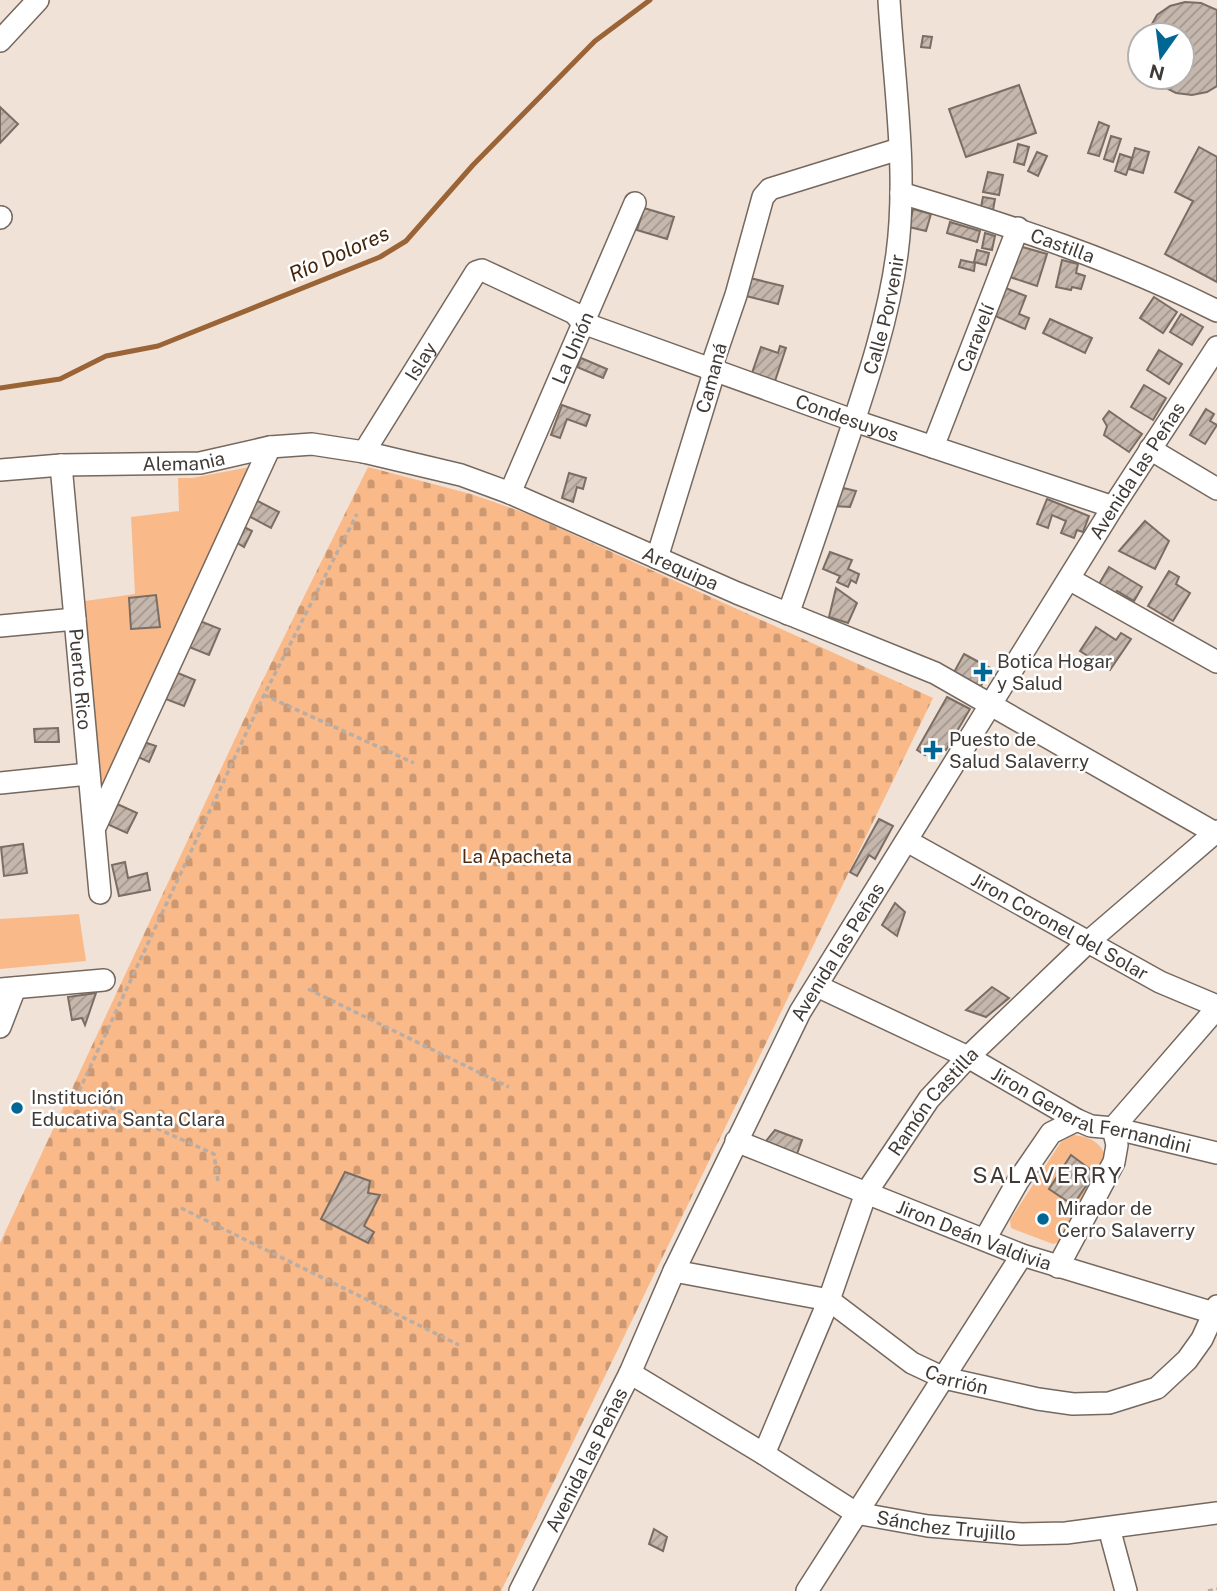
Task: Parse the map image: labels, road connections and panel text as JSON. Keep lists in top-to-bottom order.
{
  "streets": {
    "street": [
      "Castilla",
      "Calle Porvenir",
      "Caravelí",
      "La Unión",
      "Islay",
      "Camaná",
      "Condesuyos",
      "Alemania",
      "Avenida las Peñas",
      "Arequipa",
      "Puerto Rico",
      "Jiron Coronel del Solar",
      "Ramón Castilla",
      "Jiron General Fernandini",
      "Jiron Deán Valdivia",
      "Carrión",
      "Sánchez Trujillo"
    ]
  },
  "crossings": [
    ["Castilla", "Calle Porvenir"],
    ["Castilla", "Caravelí"],
    ["Calle Porvenir", "Camaná"],
    ["Calle Porvenir", "Condesuyos"],
    ["Calle Porvenir", "Arequipa"],
    ["Caravelí", "Condesuyos"],
    ["La Unión", "Condesuyos"],
    ["La Unión", "Arequipa"],
    ["Islay", "Condesuyos"],
    ["Islay", "Alemania"],
    ["Islay", "Arequipa"],
    ["Camaná", "Condesuyos"],
    ["Camaná", "Arequipa"],
    ["Condesuyos", "Avenida las Peñas"],
    ["Alemania", "Arequipa"],
    ["Alemania", "Puerto Rico"],
    ["Avenida las Peñas", "Arequipa"],
    ["Avenida las Peñas", "Jiron Coronel del Solar"],
    ["Avenida las Peñas", "Jiron General Fernandini"],
    ["Avenida las Peñas", "Jiron Deán Valdivia"],
    ["Avenida las Peñas", "Carrión"],
    ["Avenida las Peñas", "Sánchez Trujillo"],
    ["Arequipa", "Ramón Castilla"],
    ["Jiron Coronel del Solar", "Ramón Castilla"],
    ["Ramón Castilla", "Jiron General Fernandini"],
    ["Ramón Castilla", "Jiron Deán Valdivia"],
    ["Ramón Castilla", "Carrión"],
    ["Ramón Castilla", "Sánchez Trujillo"],
    ["Jiron Deán Valdivia", "Carrión"]
  ],
  "districts": ["SALAVERRY"],
  "water": ["Río Dolores"],
  "parks": ["La Apacheta"],
  "places": {
    "health": ["Botica Hogar y Salud", "Puesto de Salud Salaverry"],
    "other": ["Institución Educativa Santa Clara", "Mirador de Cerro Salaverry"]
  },
  "north": "bottom"
}
